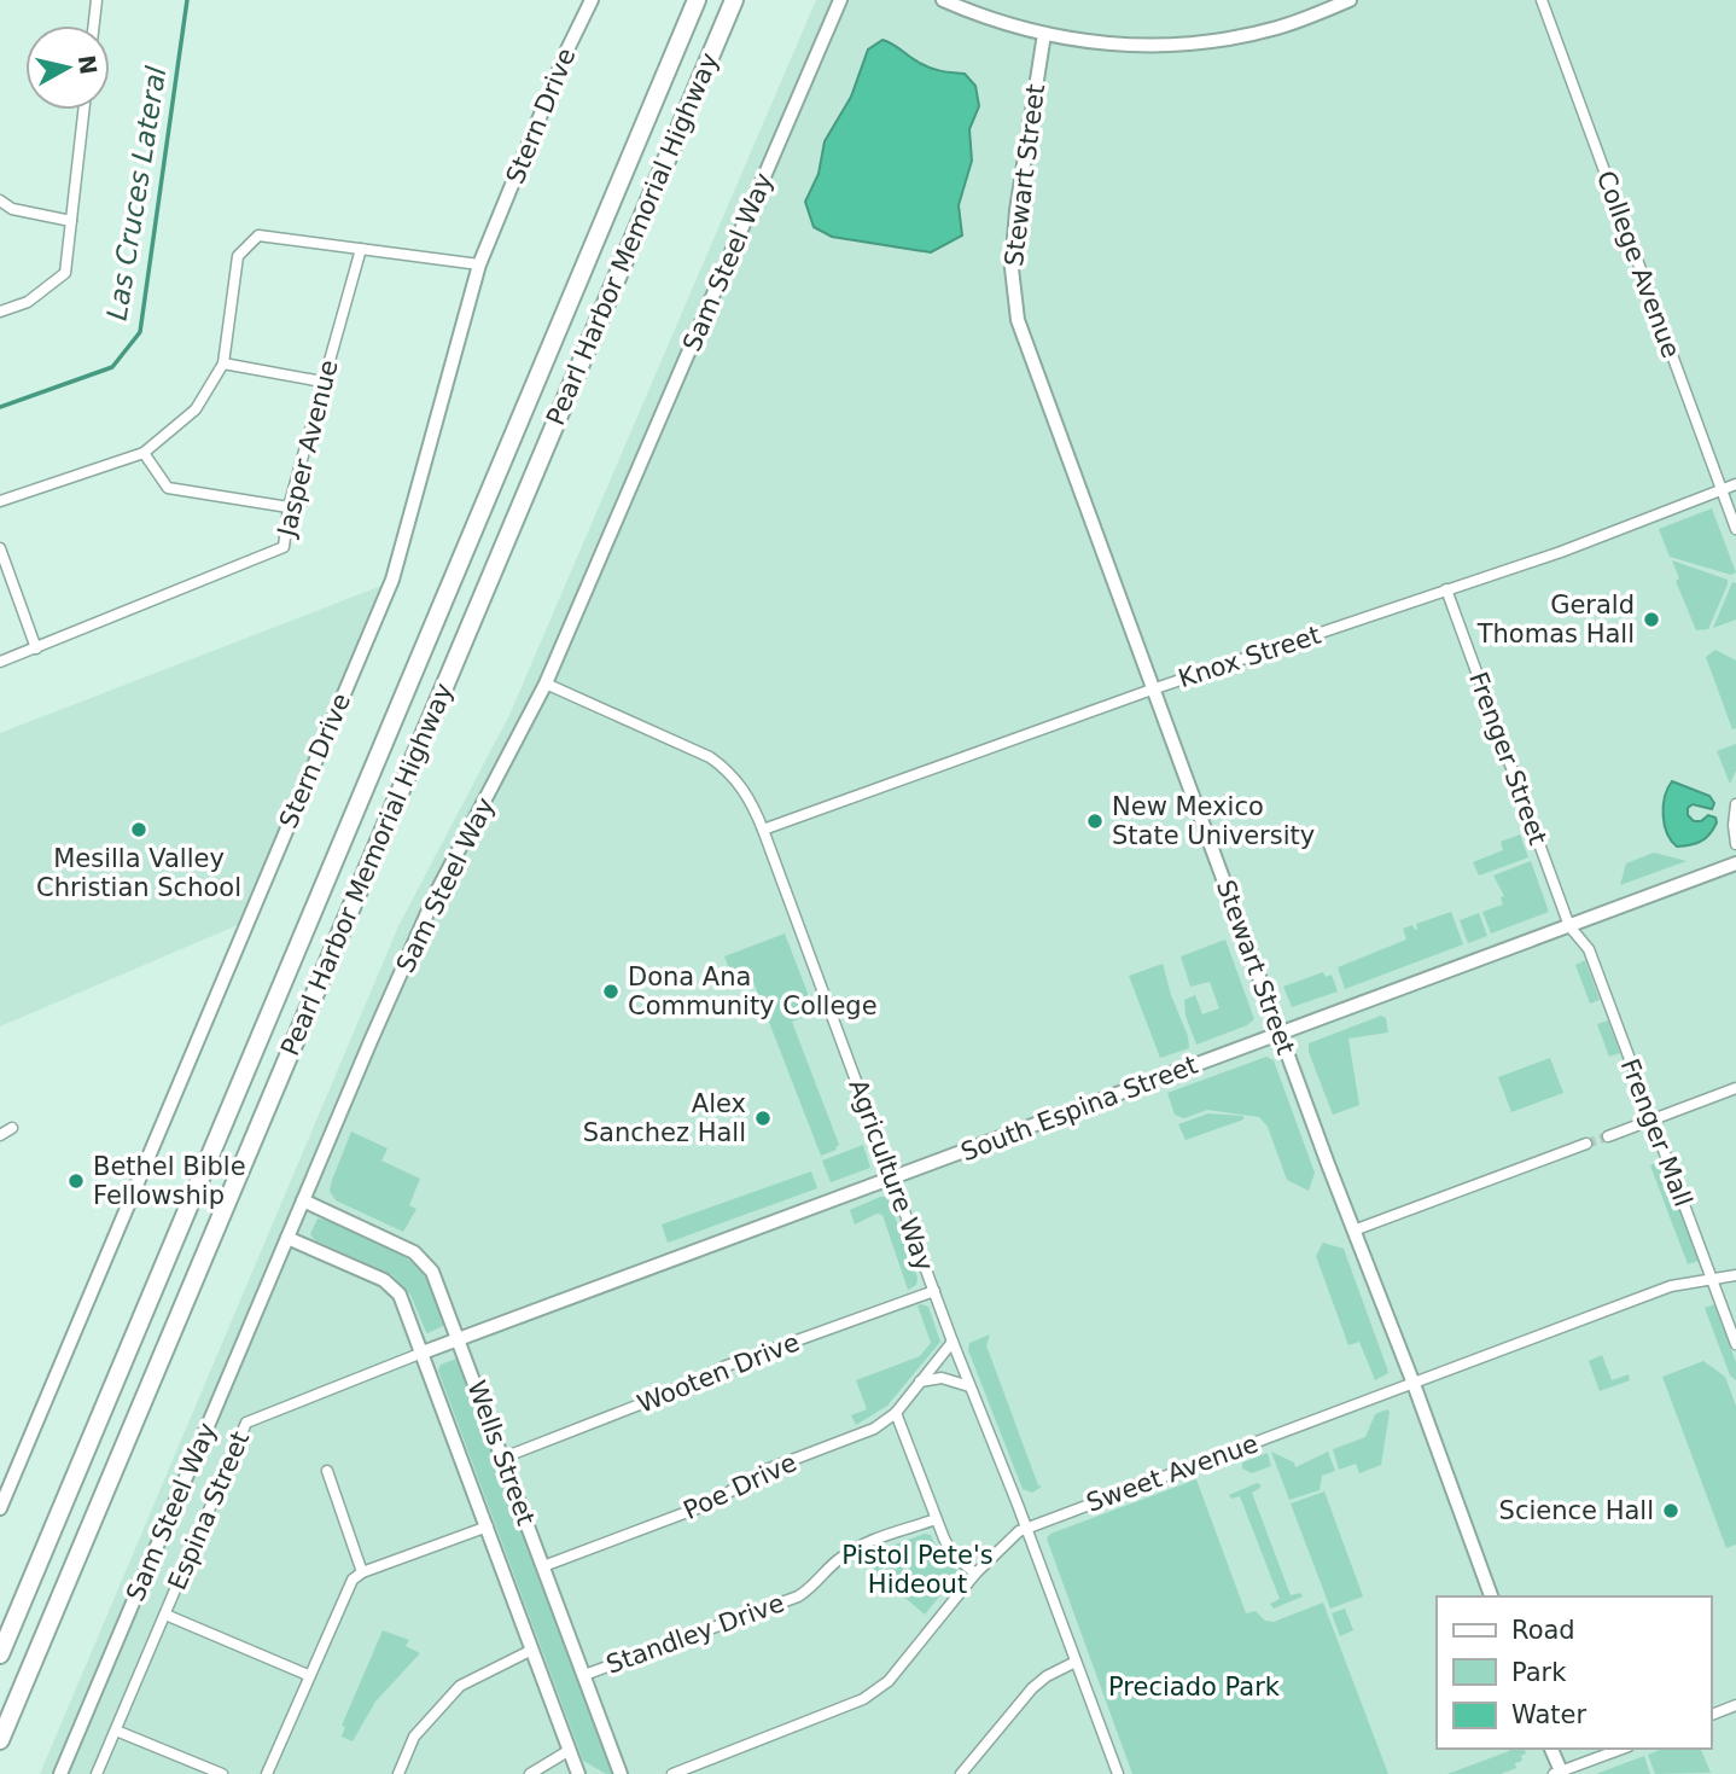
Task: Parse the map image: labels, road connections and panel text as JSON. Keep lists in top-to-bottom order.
{
  "streets": {
    "highway": ["Pearl Harbor Memorial Highway"],
    "street": [
      "Stern Drive",
      "Stewart Street",
      "Sam Steel Way",
      "College Avenue",
      "Jasper Avenue",
      "Knox Street",
      "Frenger Street",
      "South Espina Street",
      "Frenger Mall",
      "Agriculture Way",
      "Wooten Drive",
      "Wells Street",
      "Sweet Avenue",
      "Poe Drive",
      "Espina Street",
      "Standley Drive"
    ]
  },
  "crossings": [
    ["Stewart Street", "Knox Street"],
    ["Stewart Street", "South Espina Street"],
    ["Stewart Street", "Sweet Avenue"],
    ["Sam Steel Way", "Agriculture Way"],
    ["Sam Steel Way", "Wells Street"],
    ["College Avenue", "Knox Street"],
    ["Knox Street", "Frenger Street"],
    ["Knox Street", "Agriculture Way"],
    ["Frenger Street", "South Espina Street"],
    ["Frenger Street", "Frenger Mall"],
    ["South Espina Street", "Frenger Mall"],
    ["South Espina Street", "Agriculture Way"],
    ["South Espina Street", "Wells Street"],
    ["South Espina Street", "Espina Street"],
    ["Frenger Mall", "Sweet Avenue"],
    ["Agriculture Way", "Wooten Drive"],
    ["Agriculture Way", "Sweet Avenue"],
    ["Agriculture Way", "Poe Drive"],
    ["Wooten Drive", "Wells Street"],
    ["Wells Street", "Poe Drive"],
    ["Wells Street", "Espina Street"],
    ["Wells Street", "Standley Drive"]
  ],
  "water": ["Las Cruces Lateral"],
  "parks": ["Pistol Pete's Hideout", "Preciado Park"],
  "places": [
    "Gerald Thomas Hall",
    "New Mexico State University",
    "Mesilla Valley Christian School",
    "Dona Ana Community College",
    "Alex Sanchez Hall",
    "Bethel Bible Fellowship",
    "Science Hall"
  ],
  "legend": ["Road", "Park", "Water"],
  "north": "right"
}
